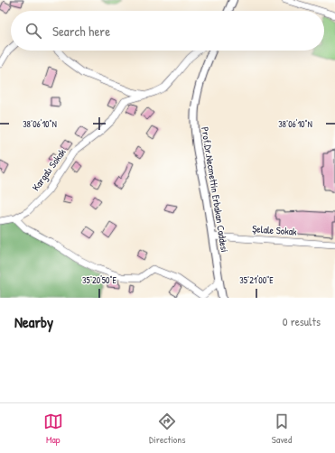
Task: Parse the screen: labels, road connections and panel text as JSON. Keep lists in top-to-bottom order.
{
  "streets": {
    "main road": ["Prof.Dr.Necmettin Erbakan Caddesi"],
    "street": ["Kargalı Sokak", "Şelale Sokak"]
  },
  "crossings": [
    ["Prof.Dr.Necmettin Erbakan Caddesi", "Şelale Sokak"]
  ],
  "page": {
    "search": "Search here",
    "heading": ["Nearby", "0 results"],
    "nav": ["Map", "Directions", "Saved"]
  },
  "coordinates": ["38°06'10\"N", "35°20'50\"E", "35°21'00\"E"]
}
